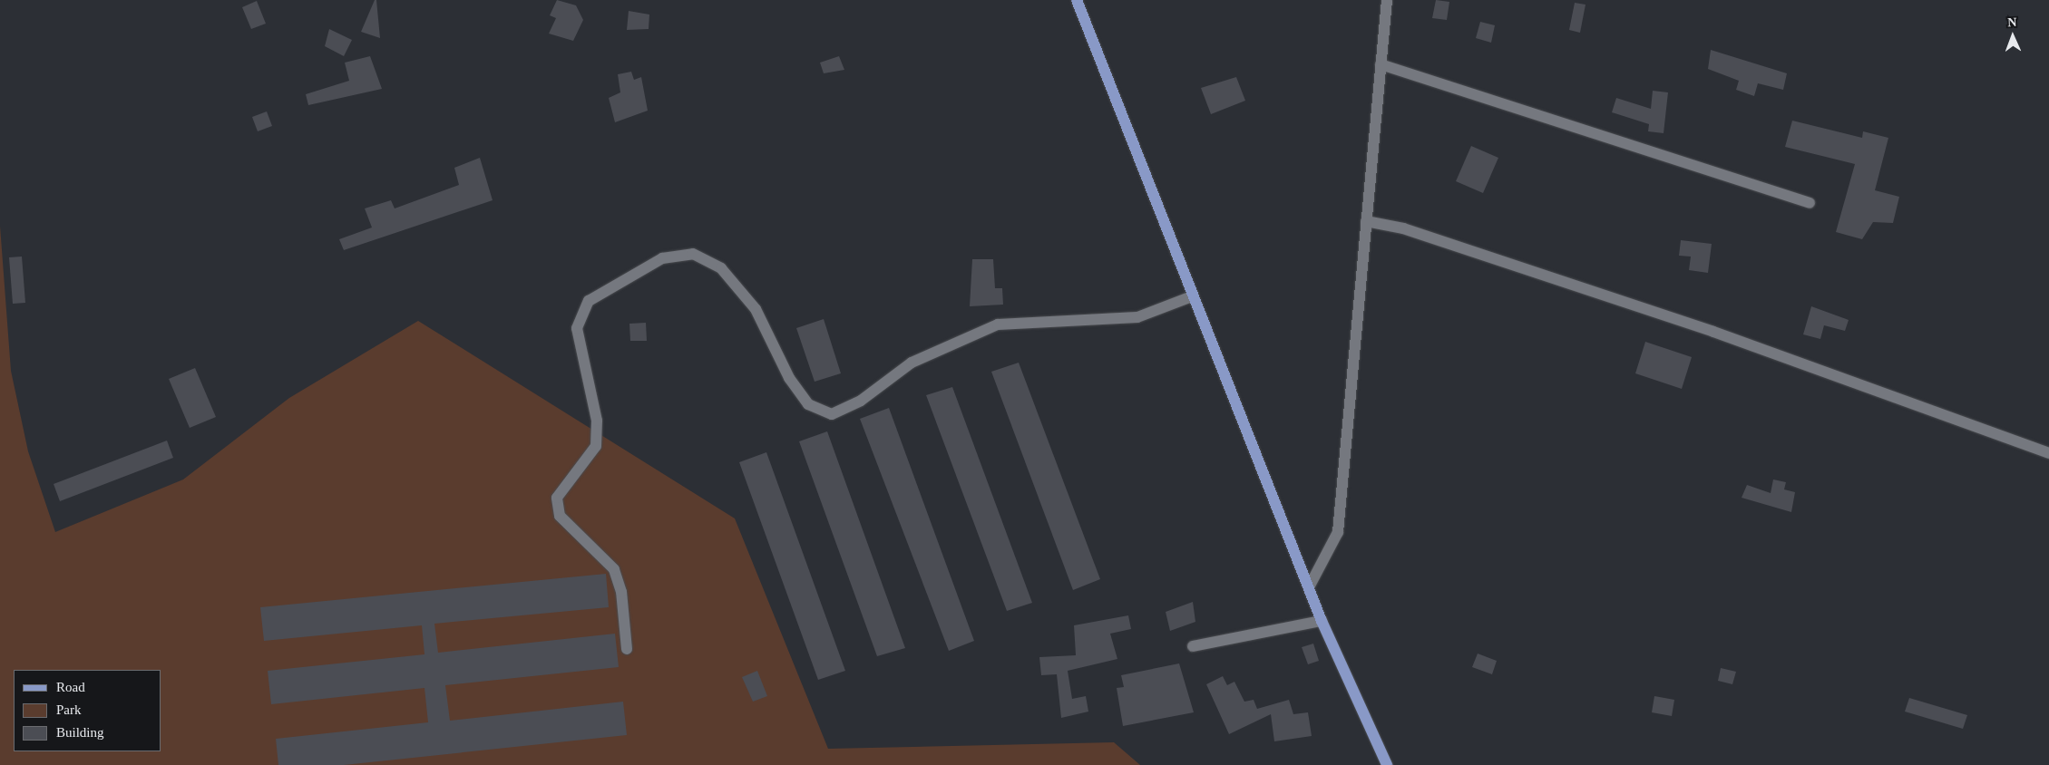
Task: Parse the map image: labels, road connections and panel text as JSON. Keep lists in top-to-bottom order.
{
  "legend": ["Road", "Park", "Building"],
  "north": "top"
}
